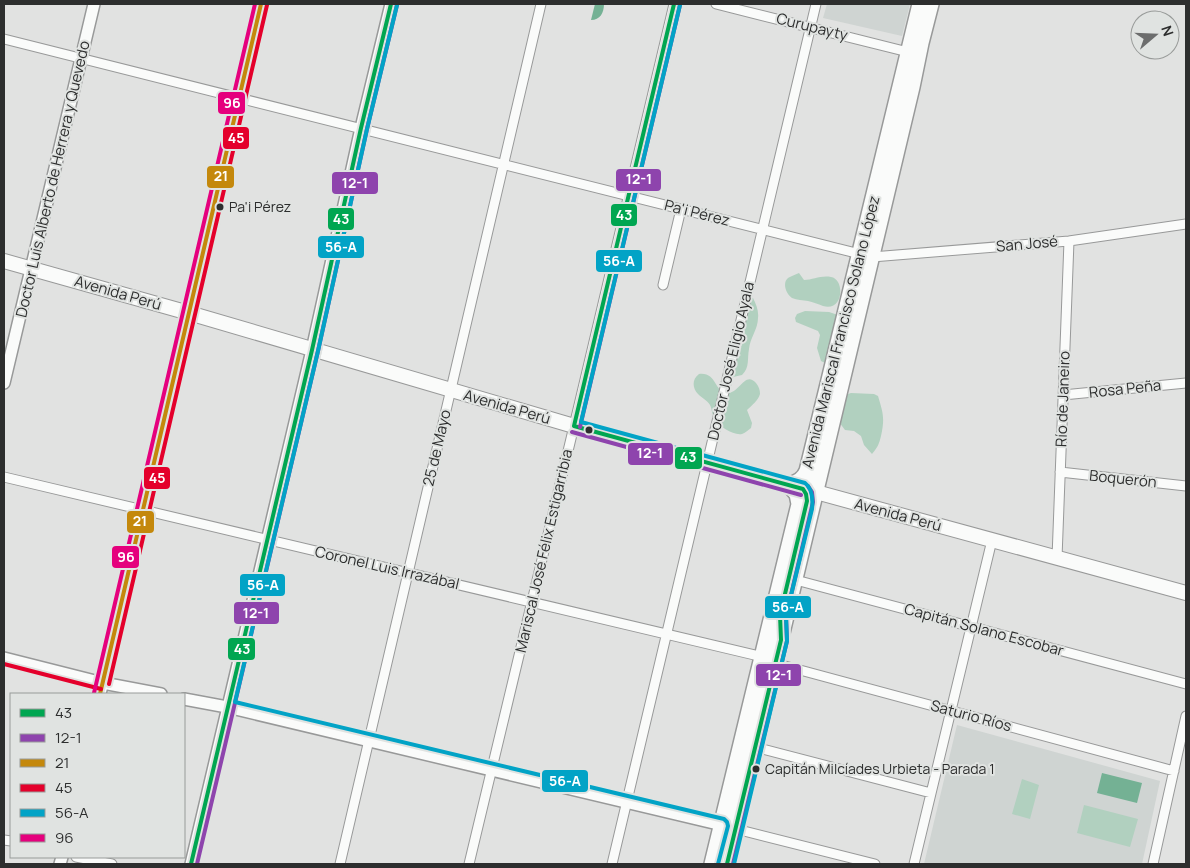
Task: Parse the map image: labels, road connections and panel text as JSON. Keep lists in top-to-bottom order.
{
  "streets": {
    "highway": ["Avenida Mariscal Francisco Solano López"],
    "main road": ["Avenida Perú"],
    "street": [
      "Curupayty",
      "Doctor Luis Alberto de Herrera y Quevedo",
      "Pa'i Pérez",
      "San José",
      "Doctor José Eligio Ayala",
      "Rosa Peña",
      "Río de Janeiro",
      "25 de Mayo",
      "Boquerón",
      "Mariscal José Félix Estigarribia",
      "Coronel Luis Irrazábal",
      "Capitán Solano Escobar",
      "Saturio Ríos"
    ]
  },
  "crossings": [
    ["Curupayty", "Avenida Mariscal Francisco Solano López"],
    ["Curupayty", "Doctor José Eligio Ayala"],
    ["Doctor Luis Alberto de Herrera y Quevedo", "Pa'i Pérez"],
    ["Doctor Luis Alberto de Herrera y Quevedo", "Avenida Perú"],
    ["Pa'i Pérez", "San José"],
    ["Pa'i Pérez", "Avenida Mariscal Francisco Solano López"],
    ["Pa'i Pérez", "Doctor José Eligio Ayala"],
    ["Pa'i Pérez", "25 de Mayo"],
    ["Pa'i Pérez", "Mariscal José Félix Estigarribia"],
    ["San José", "Avenida Mariscal Francisco Solano López"],
    ["San José", "Río de Janeiro"],
    ["Avenida Perú", "Avenida Mariscal Francisco Solano López"],
    ["Avenida Perú", "Doctor José Eligio Ayala"],
    ["Avenida Perú", "Río de Janeiro"],
    ["Avenida Perú", "25 de Mayo"],
    ["Avenida Perú", "Mariscal José Félix Estigarribia"],
    ["Doctor José Eligio Ayala", "Coronel Luis Irrazábal"],
    ["Rosa Peña", "Río de Janeiro"],
    ["Río de Janeiro", "Boquerón"],
    ["25 de Mayo", "Coronel Luis Irrazábal"],
    ["Mariscal José Félix Estigarribia", "Coronel Luis Irrazábal"],
    ["Coronel Luis Irrazábal", "Saturio Ríos"]
  ],
  "places": ["Pa'i Pérez", "Capitán Milcíades Urbieta - Parada 1"],
  "lines": [
    "transit line 43",
    "transit line 21",
    "transit line 96",
    "transit line 12-1",
    "transit line 45",
    "transit line 56-A"
  ],
  "legend": [
    "43",
    "12-1",
    "21",
    "45",
    "56-A",
    "96"
  ],
  "north": "right"
}
